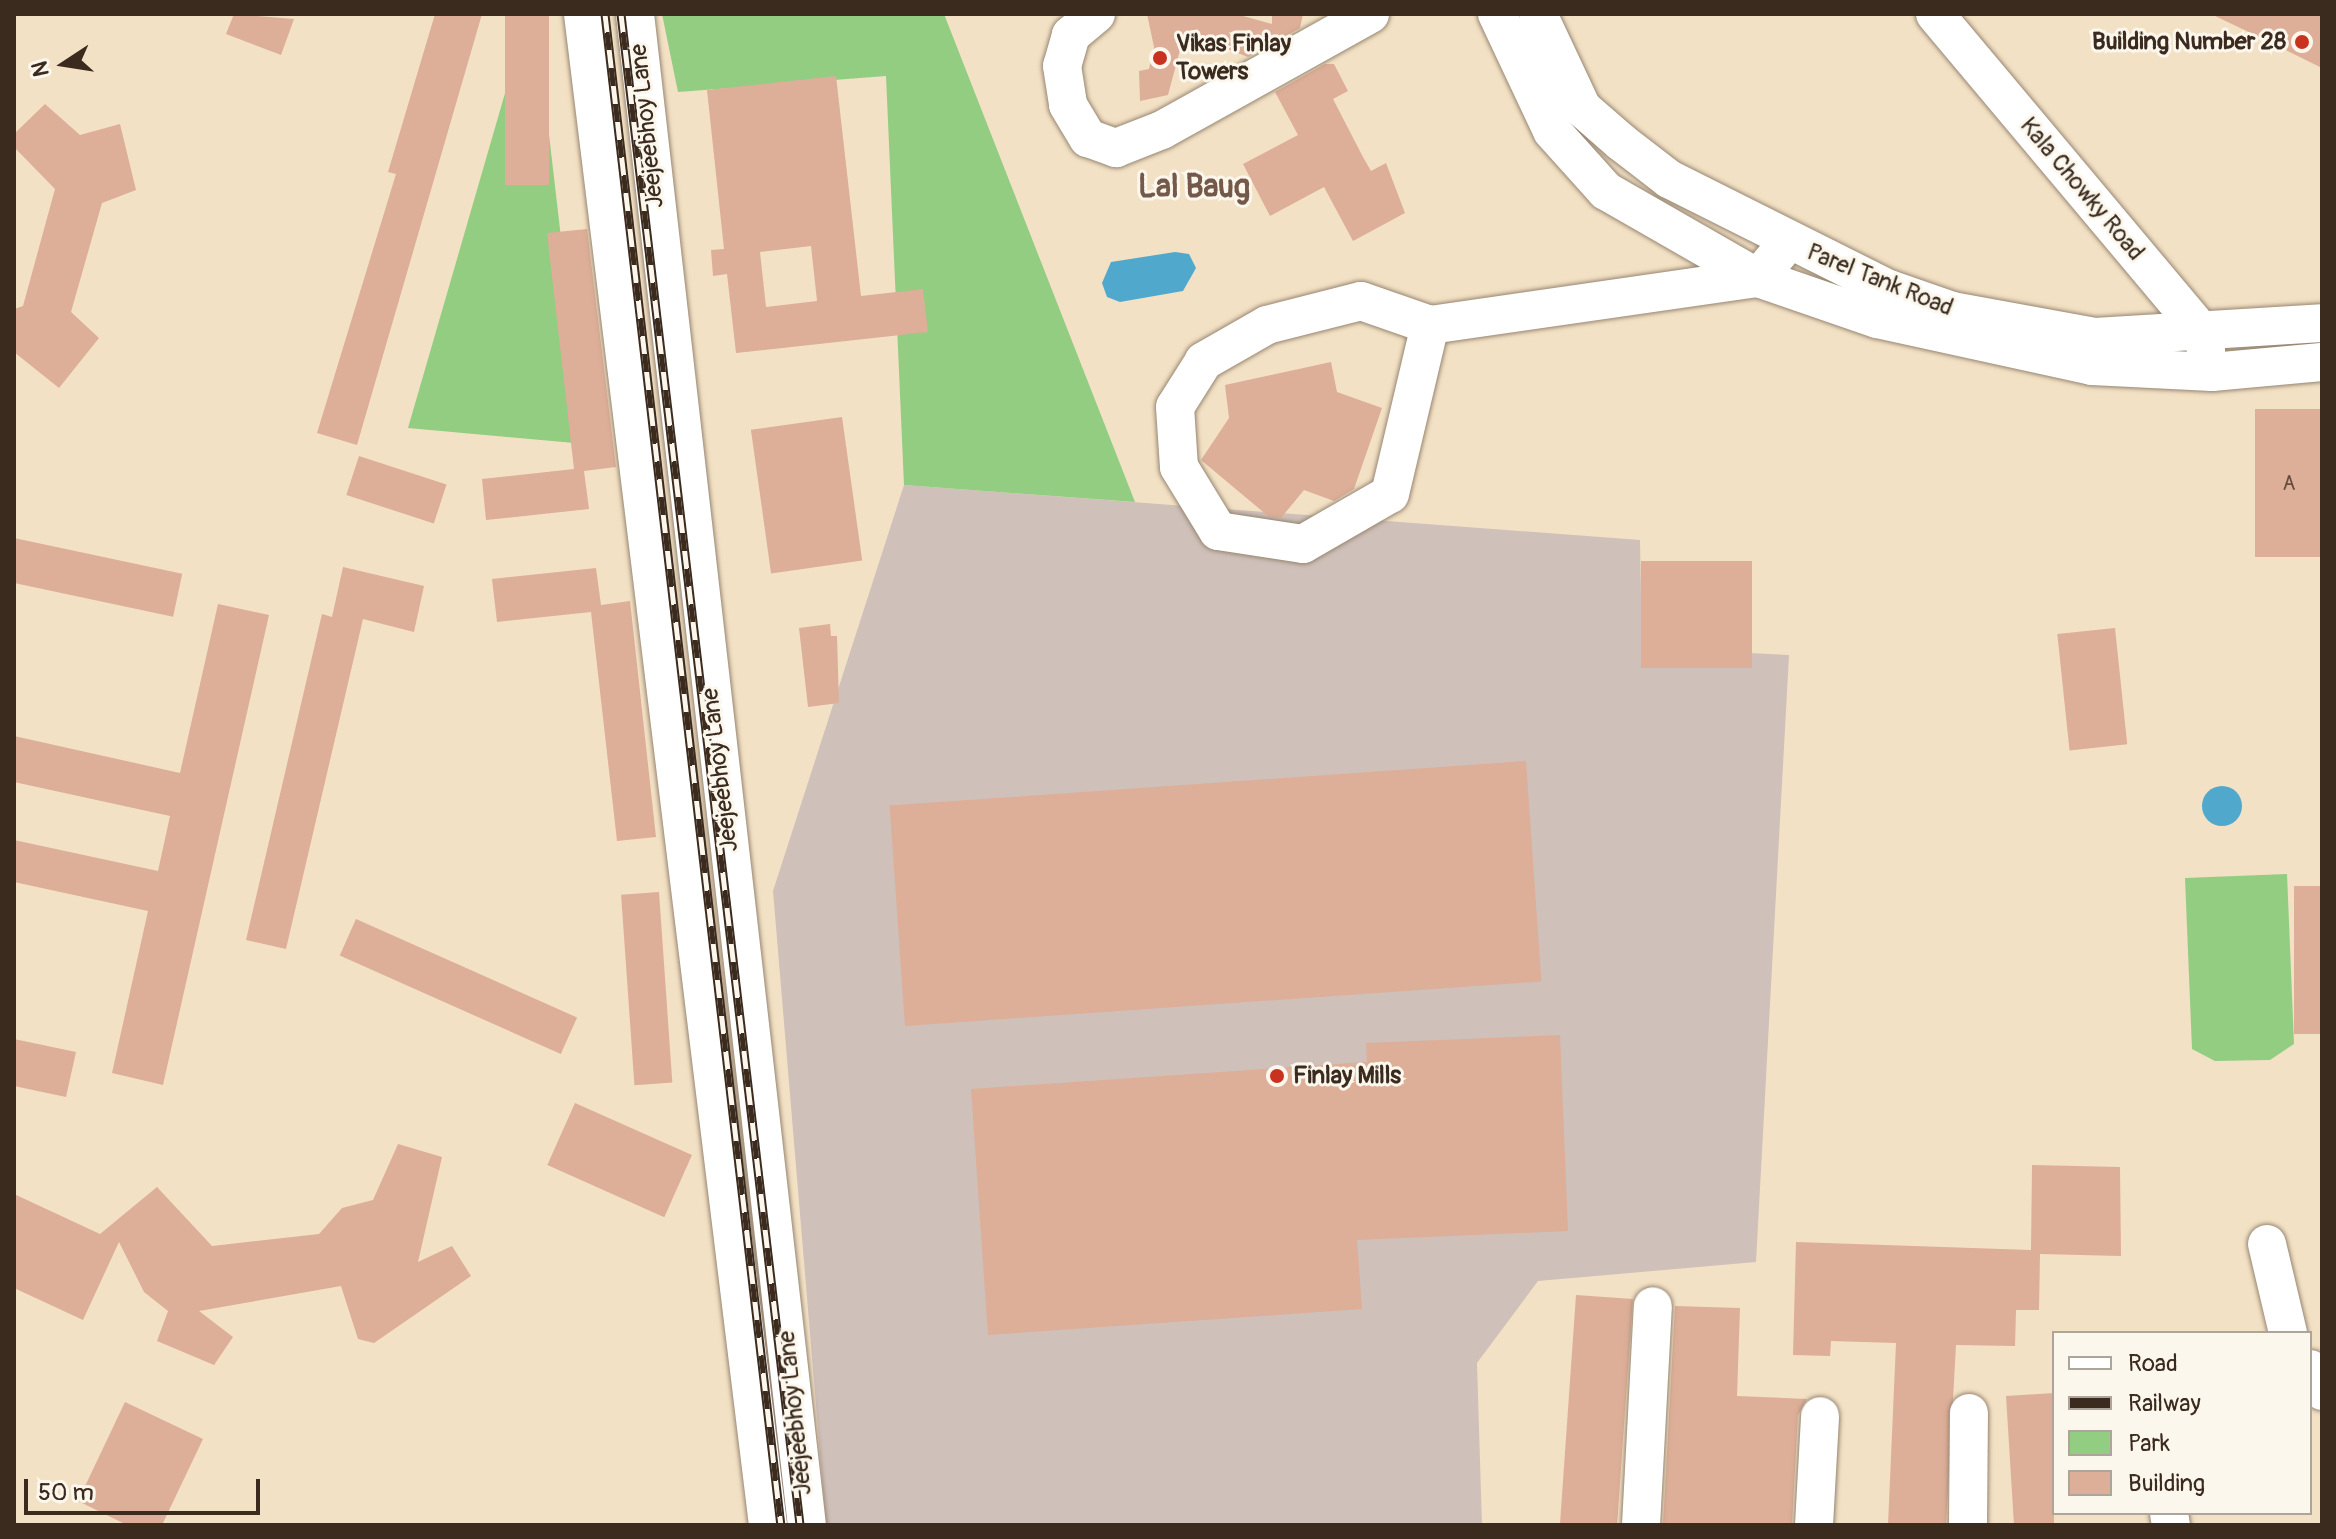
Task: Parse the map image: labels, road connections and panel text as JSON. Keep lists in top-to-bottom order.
{
  "streets": {
    "street": ["Jeejeebhoy Lane", "Kala Chowky Road", "Parel Tank Road"]
  },
  "crossings": [
    ["Kala Chowky Road", "Parel Tank Road"]
  ],
  "districts": ["Lal Baug"],
  "places": ["Building Number 28", "Vikas Finlay Towers", "Finlay Mills"],
  "house_numbers": ["A"],
  "legend": [
    "Road",
    "Railway",
    "Park",
    "Building"
  ],
  "scale_bar": "50 m",
  "north": "left"
}
